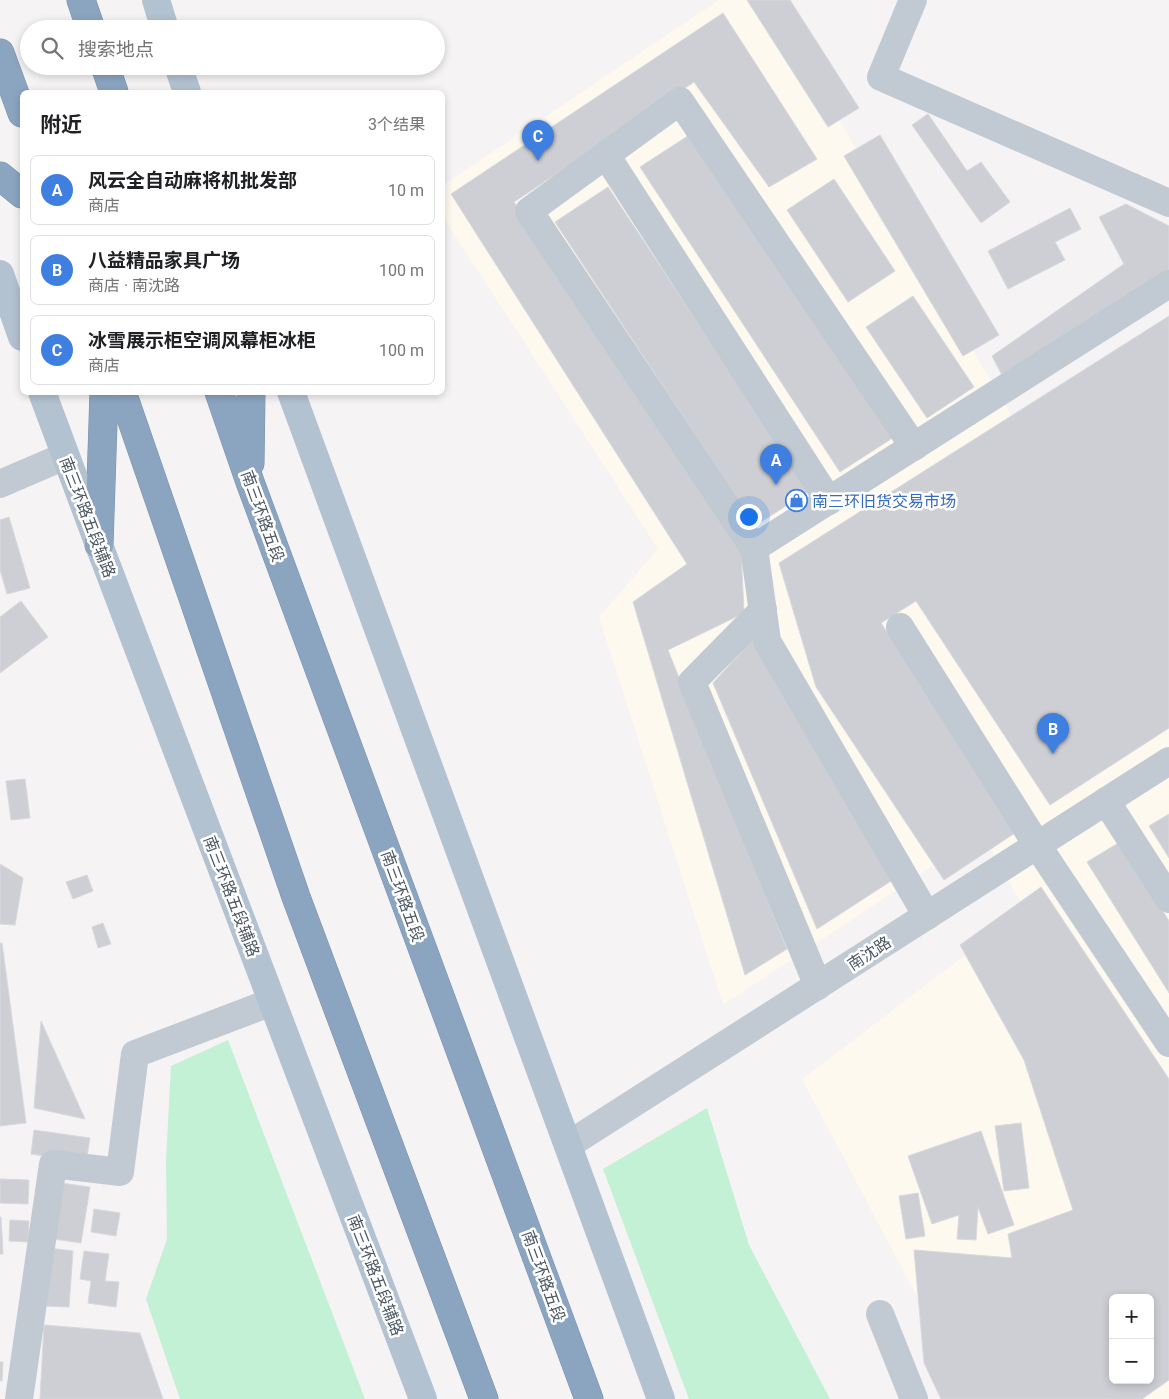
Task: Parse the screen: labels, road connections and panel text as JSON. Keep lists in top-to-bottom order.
{
  "streets": {
    "highway": ["南三环路五段"],
    "main road": ["南三环路五段辅路"],
    "street": ["南沈路"]
  },
  "places": {
    "shop": ["南三环旧货交易市场"]
  },
  "page": {
    "search": "搜索地点",
    "heading": ["附近", "3个结果"],
    "pins": ["C", "A", "B"],
    "list": [
      {
        "mark": "A",
        "name": "风云全自动麻将机批发部",
        "note": "商店",
        "value": "10 m"
      },
      {
        "mark": "B",
        "name": "八益精品家具广场",
        "note": "商店 · 南沈路",
        "value": "100 m"
      },
      {
        "mark": "C",
        "name": "冰雪展示柜空调风幕柜冰柜",
        "note": "商店",
        "value": "100 m"
      }
    ],
    "map_buttons": ["+", "−"]
  }
}
